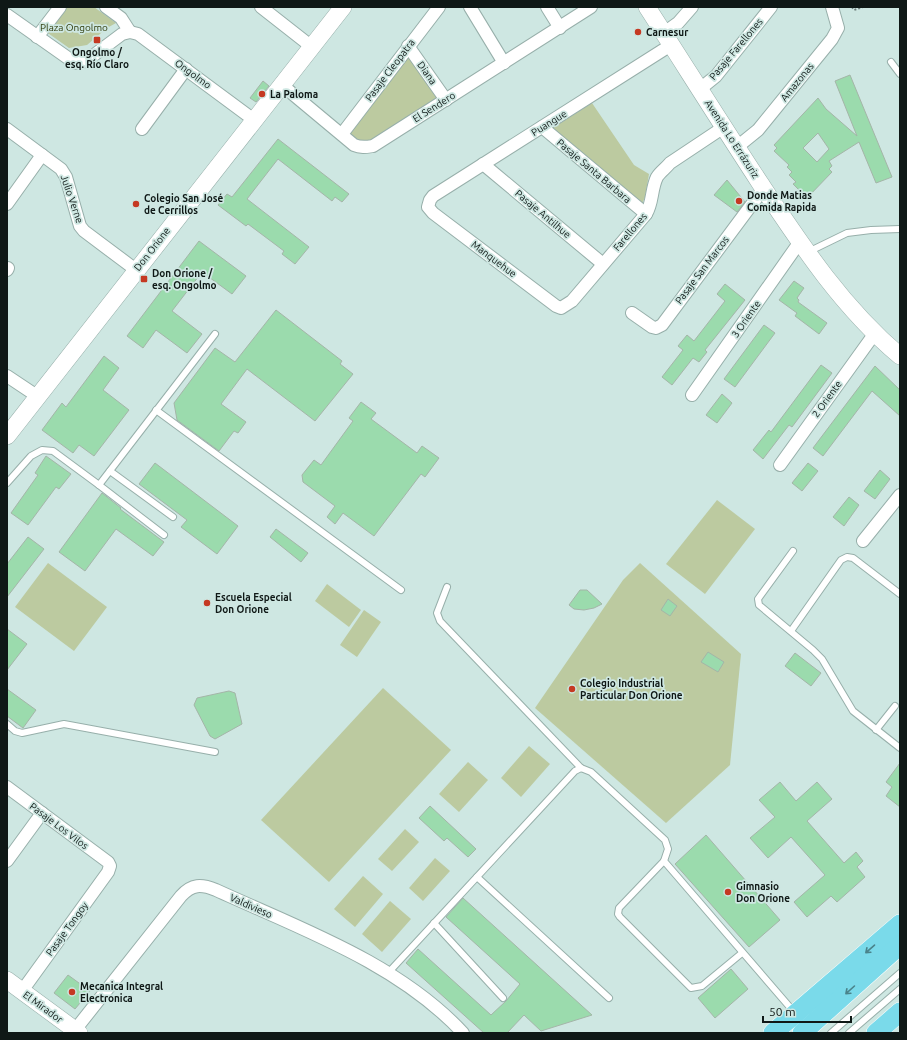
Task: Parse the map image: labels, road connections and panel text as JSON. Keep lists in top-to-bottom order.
{
  "streets": {
    "street": [
      "Pasaje Farellones",
      "Pasaje Cleopatra",
      "Diana",
      "Ongolmo",
      "Amazonas",
      "El Sendero",
      "Puangue",
      "Avenida Lo Errázuriz",
      "Pasaje Santa Barbara",
      "Julio Verne",
      "Pasaje Antilhue",
      "Farellones",
      "Don Orione",
      "Manquehue",
      "Pasaje San Marcos",
      "3 Oriente",
      "2 Oriente",
      "Pasaje Los Vilos",
      "Valdivieso",
      "Pasaje Tongoy",
      "El Mirador"
    ]
  },
  "crossings": [
    ["Pasaje Farellones", "Avenida Lo Errázuriz"],
    ["Pasaje Cleopatra", "Diana"],
    ["Pasaje Cleopatra", "El Sendero"],
    ["Diana", "El Sendero"],
    ["Ongolmo", "Don Orione"],
    ["Amazonas", "Avenida Lo Errázuriz"],
    ["El Sendero", "Don Orione"],
    ["Puangue", "Avenida Lo Errázuriz"],
    ["Puangue", "Pasaje Santa Barbara"],
    ["Puangue", "Pasaje Antilhue"],
    ["Puangue", "Manquehue"],
    ["Avenida Lo Errázuriz", "Farellones"],
    ["Avenida Lo Errázuriz", "Pasaje San Marcos"],
    ["Avenida Lo Errázuriz", "3 Oriente"],
    ["Avenida Lo Errázuriz", "2 Oriente"],
    ["Pasaje Santa Barbara", "Farellones"],
    ["Julio Verne", "Don Orione"],
    ["Pasaje Antilhue", "Farellones"],
    ["Farellones", "Manquehue"],
    ["Pasaje Los Vilos", "Pasaje Tongoy"],
    ["Valdivieso", "El Mirador"],
    ["Pasaje Tongoy", "El Mirador"]
  ],
  "parks": ["Plaza Ongolmo"],
  "places": {
    "other": [
      "Carnesur",
      "La Paloma",
      "Donde Matias Comida Rapida",
      "Colegio San José de Cerrillos",
      "Escuela Especial Don Orione",
      "Colegio Industrial Particular Don Orione",
      "Gimnasio Don Orione",
      "Mecanica Integral Electronica"
    ],
    "transit": ["Ongolmo / esq. Río Claro", "Don Orione / esq. Ongolmo"]
  },
  "scale_bar": "50 m"
}
